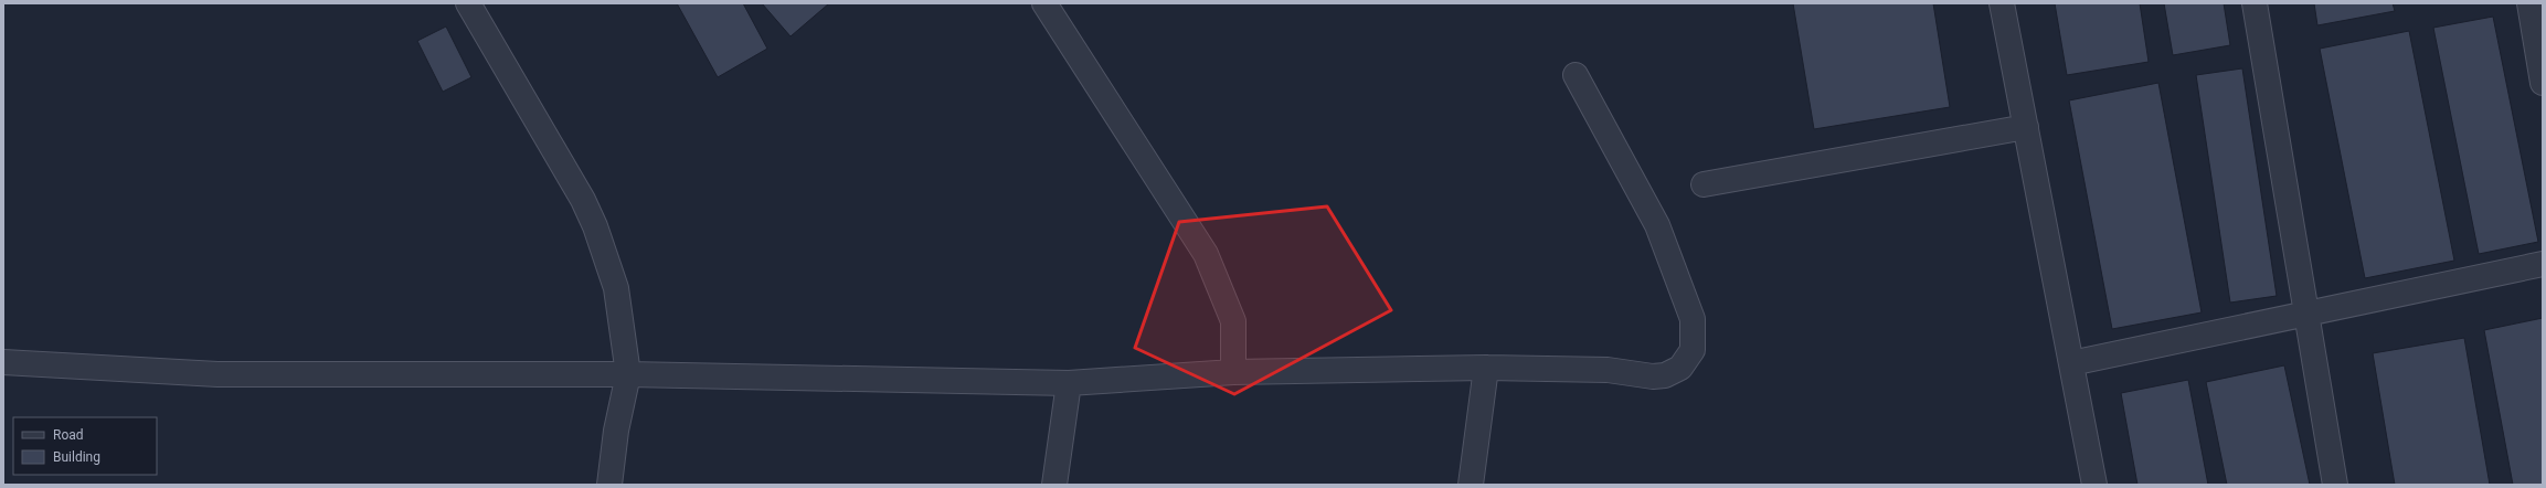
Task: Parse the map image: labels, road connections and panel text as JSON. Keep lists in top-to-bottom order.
{
  "legend": ["Road", "Building"]
}
